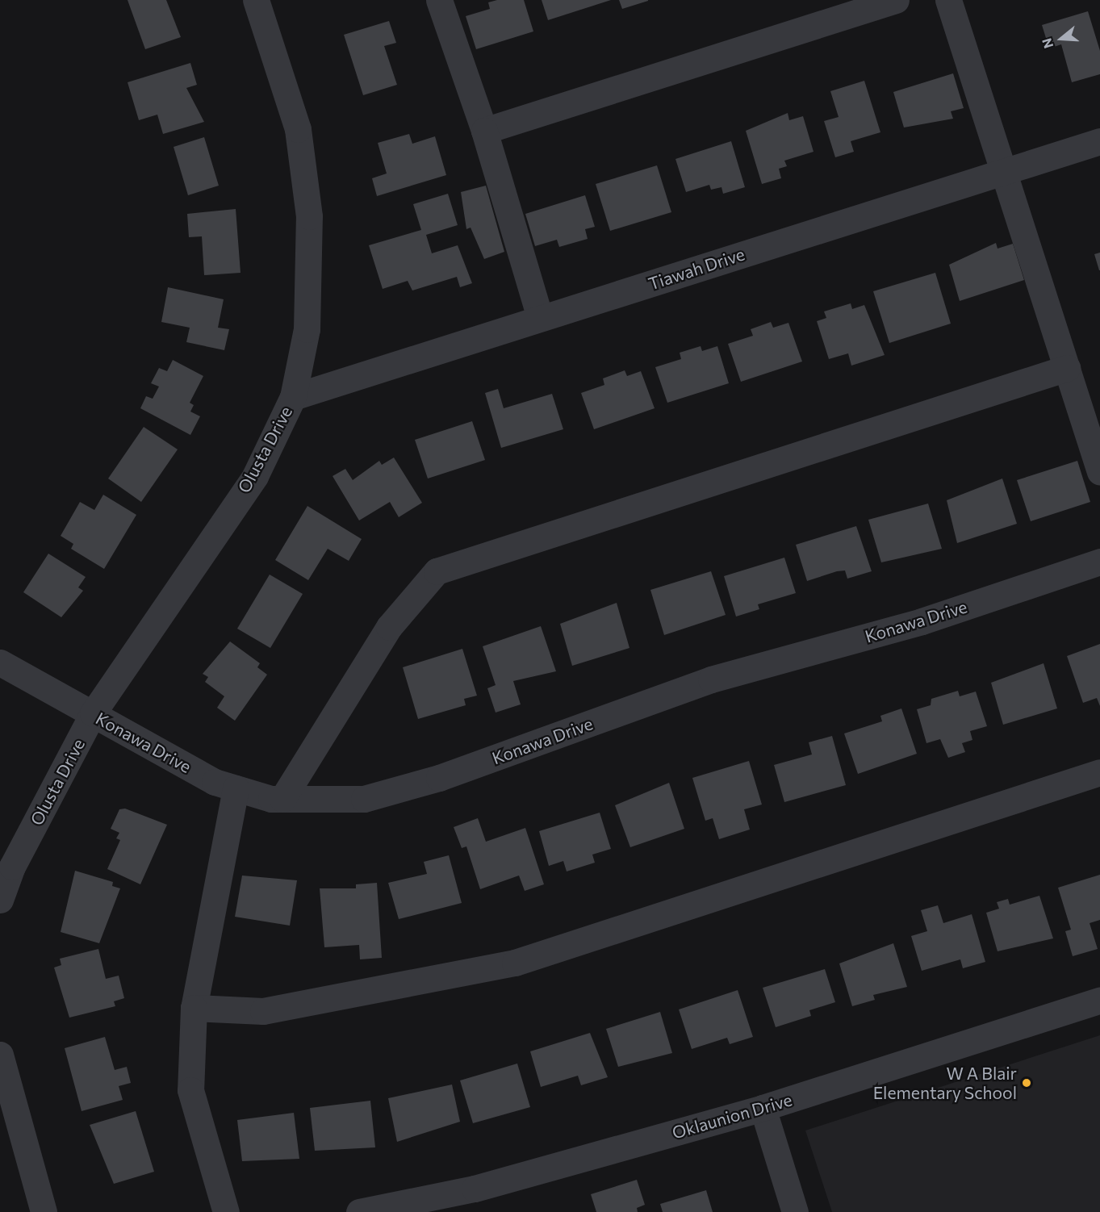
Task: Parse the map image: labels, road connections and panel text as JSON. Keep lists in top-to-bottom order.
{
  "streets": {
    "street": [
      "Tiawah Drive",
      "Olusta Drive",
      "Konawa Drive",
      "Oklaunion Drive"
    ]
  },
  "crossings": [
    ["Tiawah Drive", "Olusta Drive"],
    ["Olusta Drive", "Konawa Drive"]
  ],
  "places": ["W A Blair Elementary School"],
  "north": "left"
}
